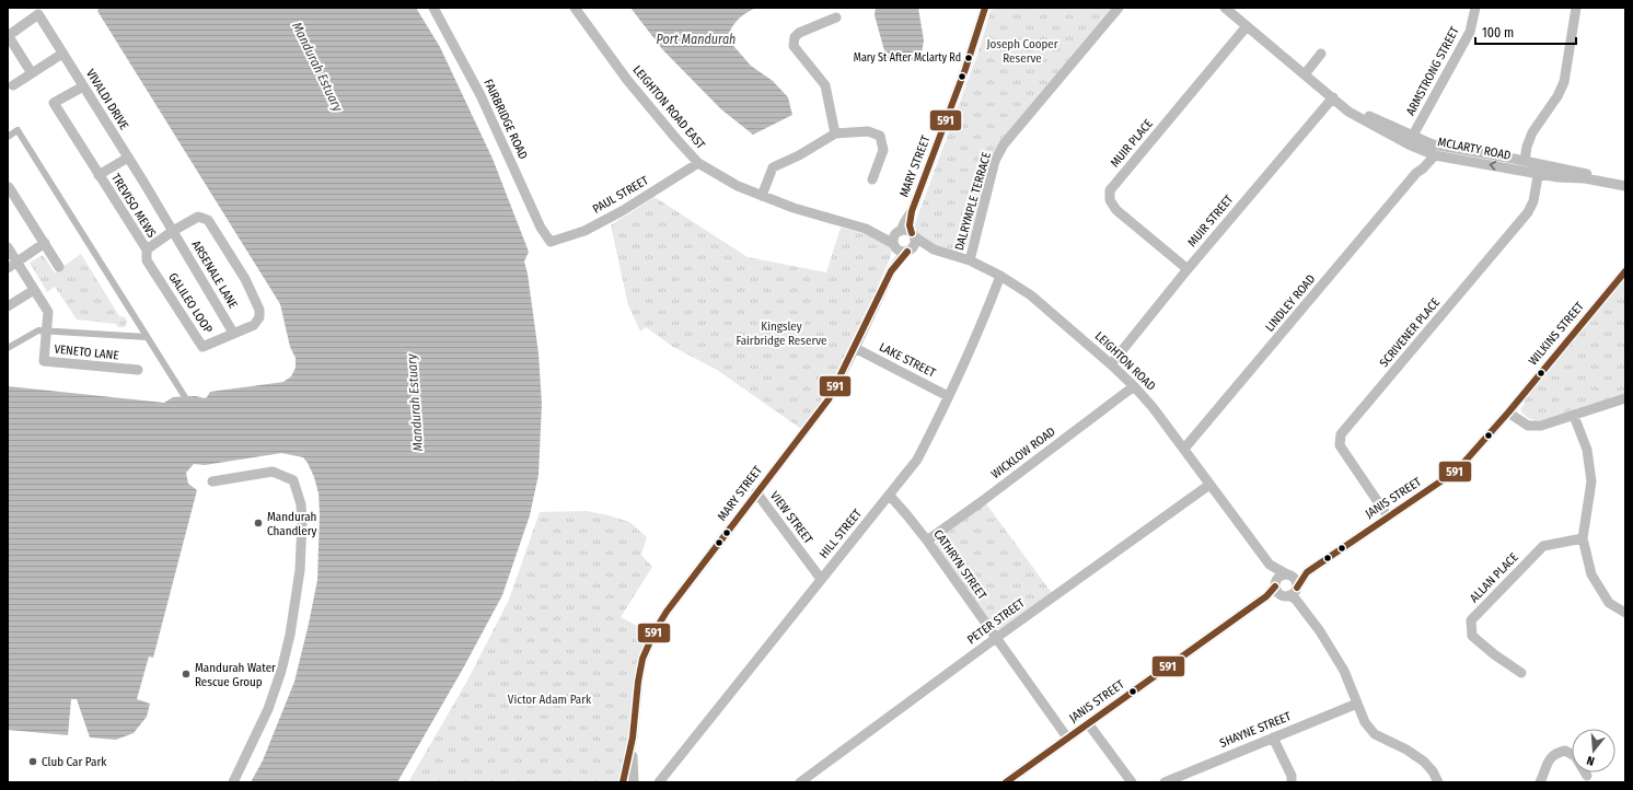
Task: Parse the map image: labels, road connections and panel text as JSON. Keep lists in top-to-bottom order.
{
  "streets": {
    "street": [
      "ARMSTRONG STREET",
      "VIVALDI DRIVE",
      "LEIGHTON ROAD EAST",
      "FAIRBRIDGE ROAD",
      "MUIR PLACE",
      "MCLARTY ROAD",
      "MARY STREET",
      "PAUL STREET",
      "DALRYMPLE TERRACE",
      "TREVISO MEWS",
      "MUIR STREET",
      "ARSENALE LANE",
      "GALILEO LOOP",
      "LINDLEY ROAD",
      "SCRIVENER PLACE",
      "WILKINS STREET",
      "VENETO LANE",
      "LAKE STREET",
      "LEIGHTON ROAD",
      "WICKLOW ROAD",
      "JANIS STREET",
      "VIEW STREET",
      "HILL STREET",
      "CATHRYN STREET",
      "ALLAN PLACE",
      "PETER STREET",
      "SHAYNE STREET"
    ]
  },
  "crossings": [
    ["ARMSTRONG STREET", "MCLARTY ROAD"],
    ["VIVALDI DRIVE", "TREVISO MEWS"],
    ["VIVALDI DRIVE", "ARSENALE LANE"],
    ["VIVALDI DRIVE", "GALILEO LOOP"],
    ["LEIGHTON ROAD EAST", "MARY STREET"],
    ["LEIGHTON ROAD EAST", "PAUL STREET"],
    ["LEIGHTON ROAD EAST", "LEIGHTON ROAD"],
    ["FAIRBRIDGE ROAD", "PAUL STREET"],
    ["MUIR PLACE", "MCLARTY ROAD"],
    ["MUIR PLACE", "MUIR STREET"],
    ["MCLARTY ROAD", "MUIR STREET"],
    ["MCLARTY ROAD", "LINDLEY ROAD"],
    ["MCLARTY ROAD", "SCRIVENER PLACE"],
    ["MARY STREET", "LAKE STREET"],
    ["MARY STREET", "LEIGHTON ROAD"],
    ["MARY STREET", "VIEW STREET"],
    ["DALRYMPLE TERRACE", "LEIGHTON ROAD"],
    ["TREVISO MEWS", "GALILEO LOOP"],
    ["MUIR STREET", "LEIGHTON ROAD"],
    ["ARSENALE LANE", "GALILEO LOOP"],
    ["LINDLEY ROAD", "LEIGHTON ROAD"],
    ["SCRIVENER PLACE", "JANIS STREET"],
    ["WILKINS STREET", "JANIS STREET"],
    ["LAKE STREET", "HILL STREET"],
    ["LEIGHTON ROAD", "WICKLOW ROAD"],
    ["LEIGHTON ROAD", "JANIS STREET"],
    ["LEIGHTON ROAD", "HILL STREET"],
    ["LEIGHTON ROAD", "PETER STREET"],
    ["WICKLOW ROAD", "CATHRYN STREET"],
    ["JANIS STREET", "CATHRYN STREET"],
    ["VIEW STREET", "HILL STREET"],
    ["HILL STREET", "CATHRYN STREET"],
    ["CATHRYN STREET", "PETER STREET"]
  ],
  "water": ["Port Mandurah", "Mandurah Estuary"],
  "parks": ["Joseph Cooper Reserve", "Kingsley Fairbridge Reserve", "Victor Adam Park"],
  "places": [
    "Mary St After Mclarty Rd",
    "Mandurah Chandlery",
    "Mandurah Water Rescue Group",
    "Club Car Park"
  ],
  "lines": ["transit line 591"],
  "scale_bar": "100 m",
  "north": "bottom"
}
